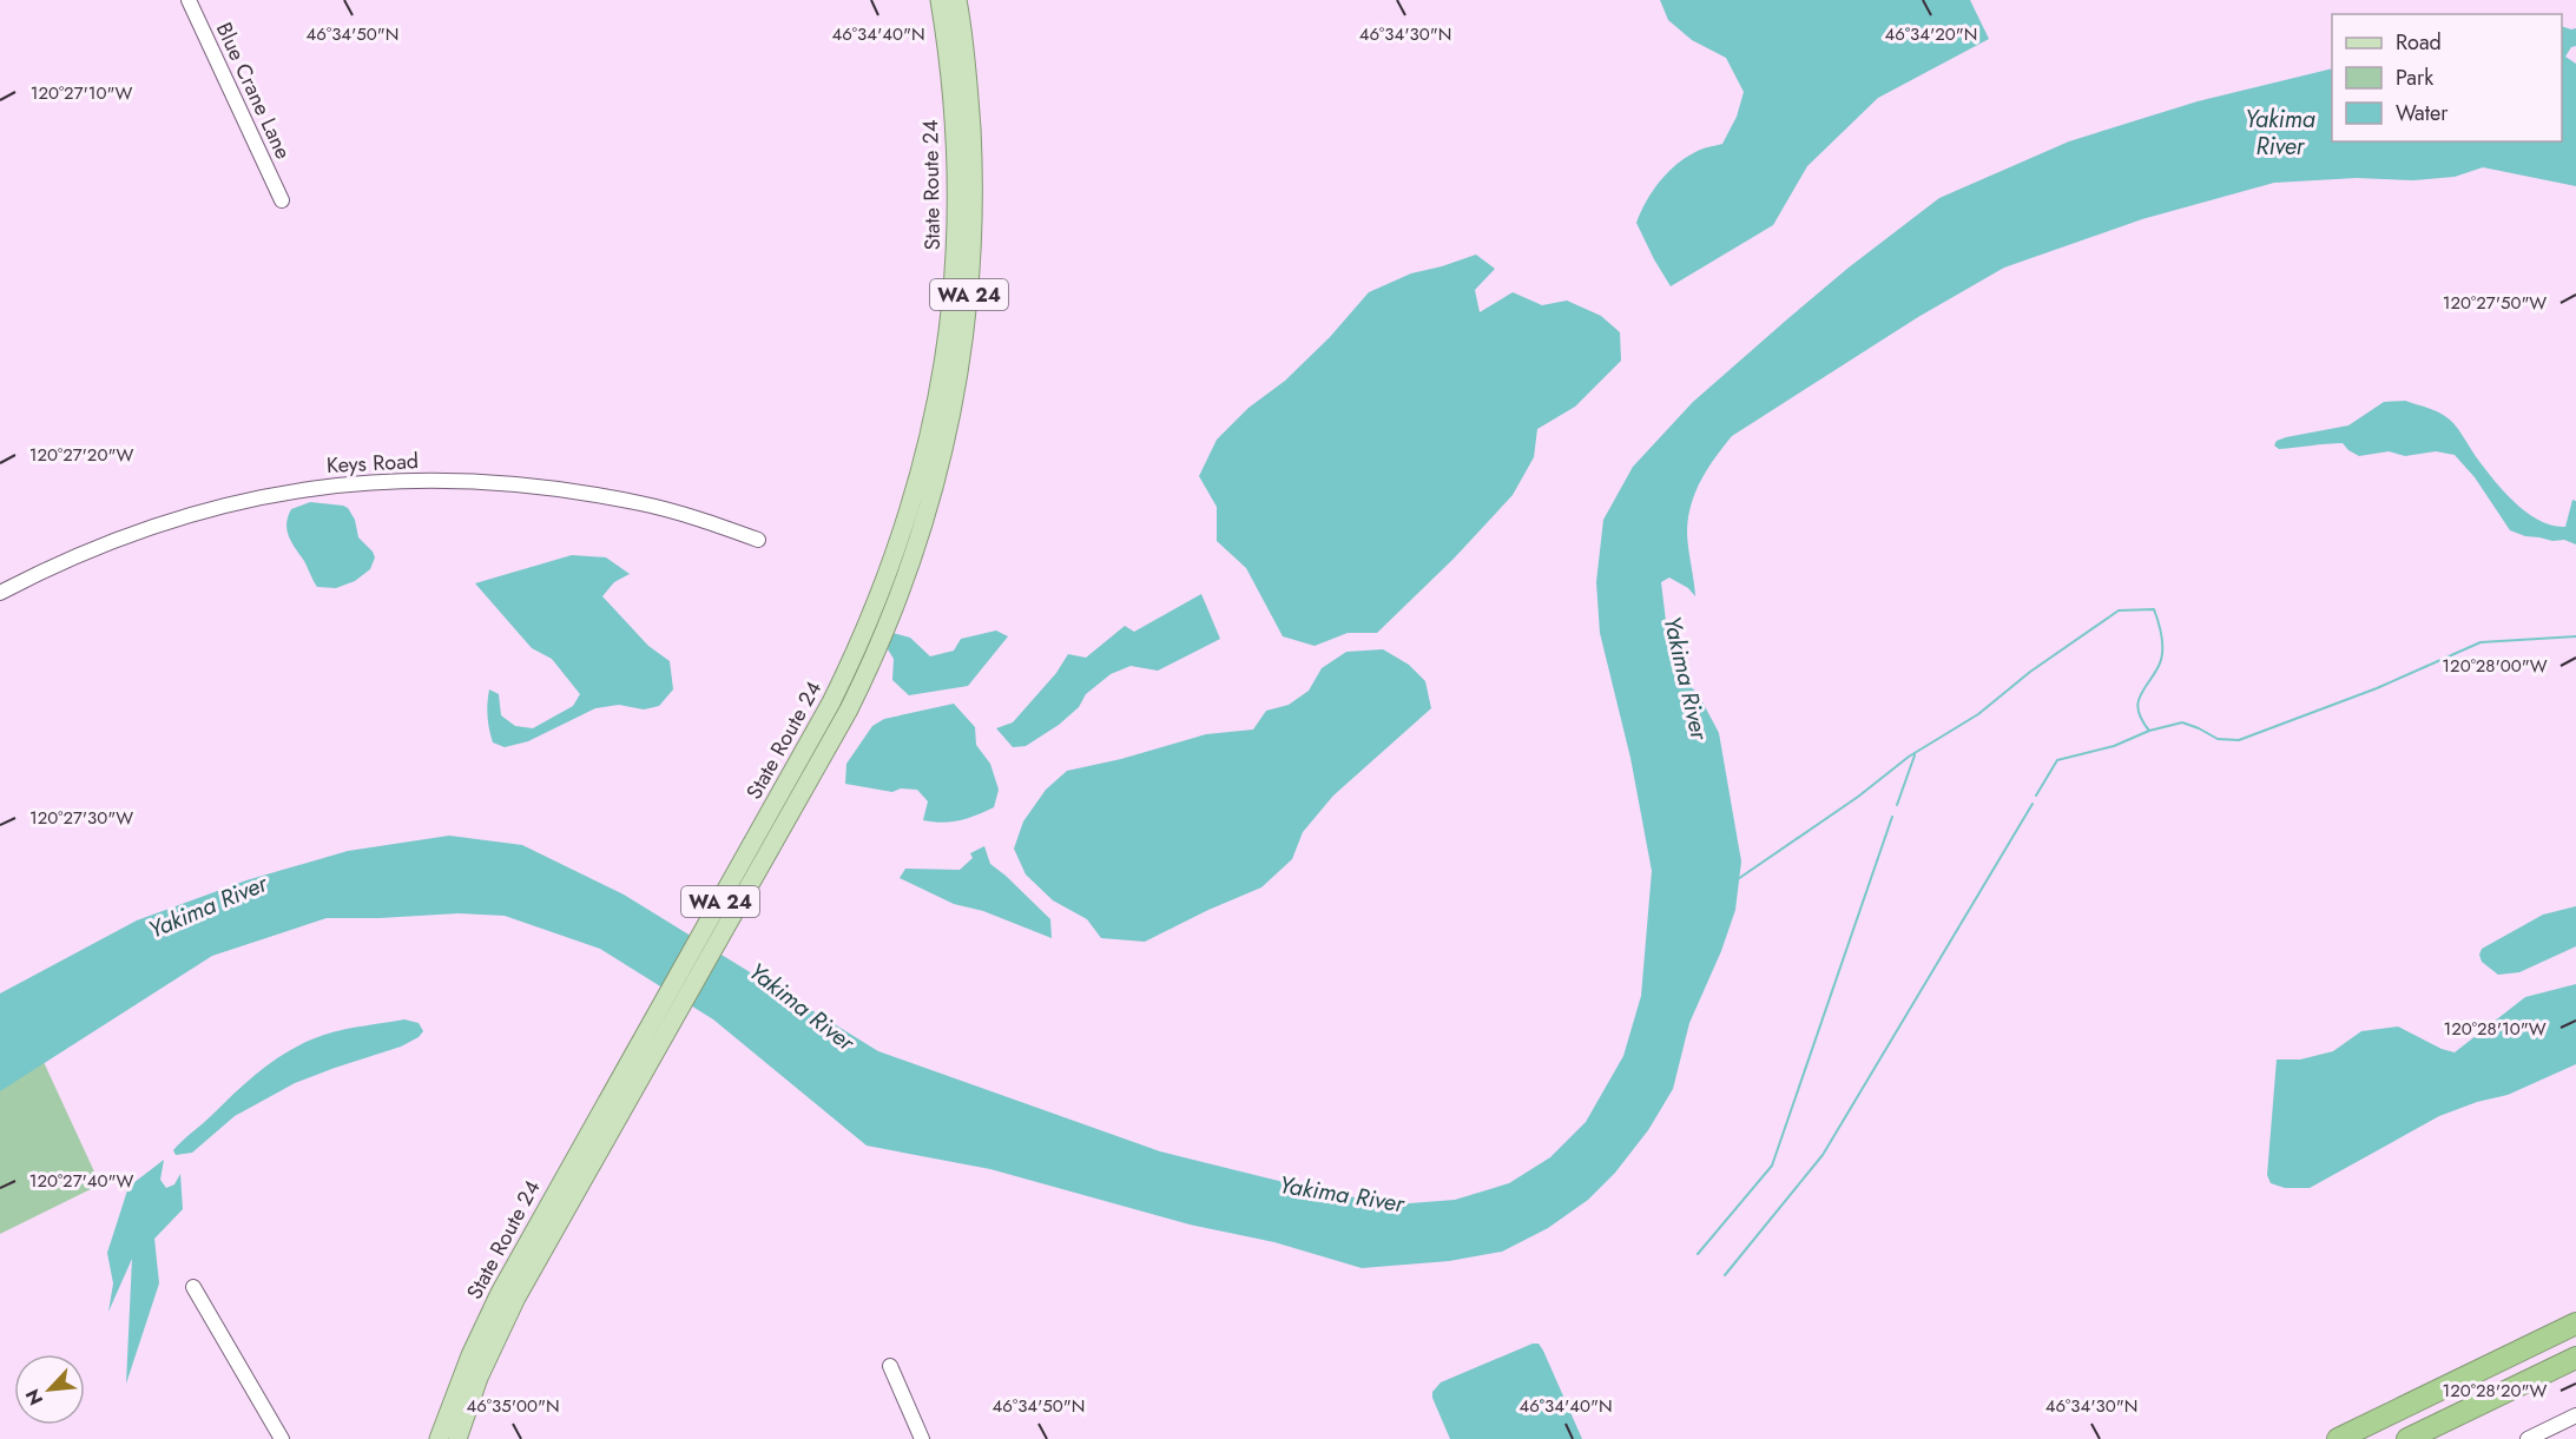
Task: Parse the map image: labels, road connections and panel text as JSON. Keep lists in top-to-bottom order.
{
  "streets": {
    "main road": ["State Route 24", "WA 24"],
    "street": ["Blue Crane Lane", "Keys Road"]
  },
  "water": ["Yakima River"],
  "legend": ["Road", "Park", "Water"],
  "north": "bottom left",
  "coordinates": [
    "46°34'50\"N",
    "46°34'40\"N",
    "46°34'30\"N",
    "46°34'20\"N",
    "120°27'10\"W",
    "120°27'50\"W",
    "120°27'20\"W",
    "120°28'00\"W",
    "120°27'30\"W",
    "120°28'10\"W",
    "120°27'40\"W",
    "120°28'20\"W",
    "46°35'00\"N"
  ]
}
